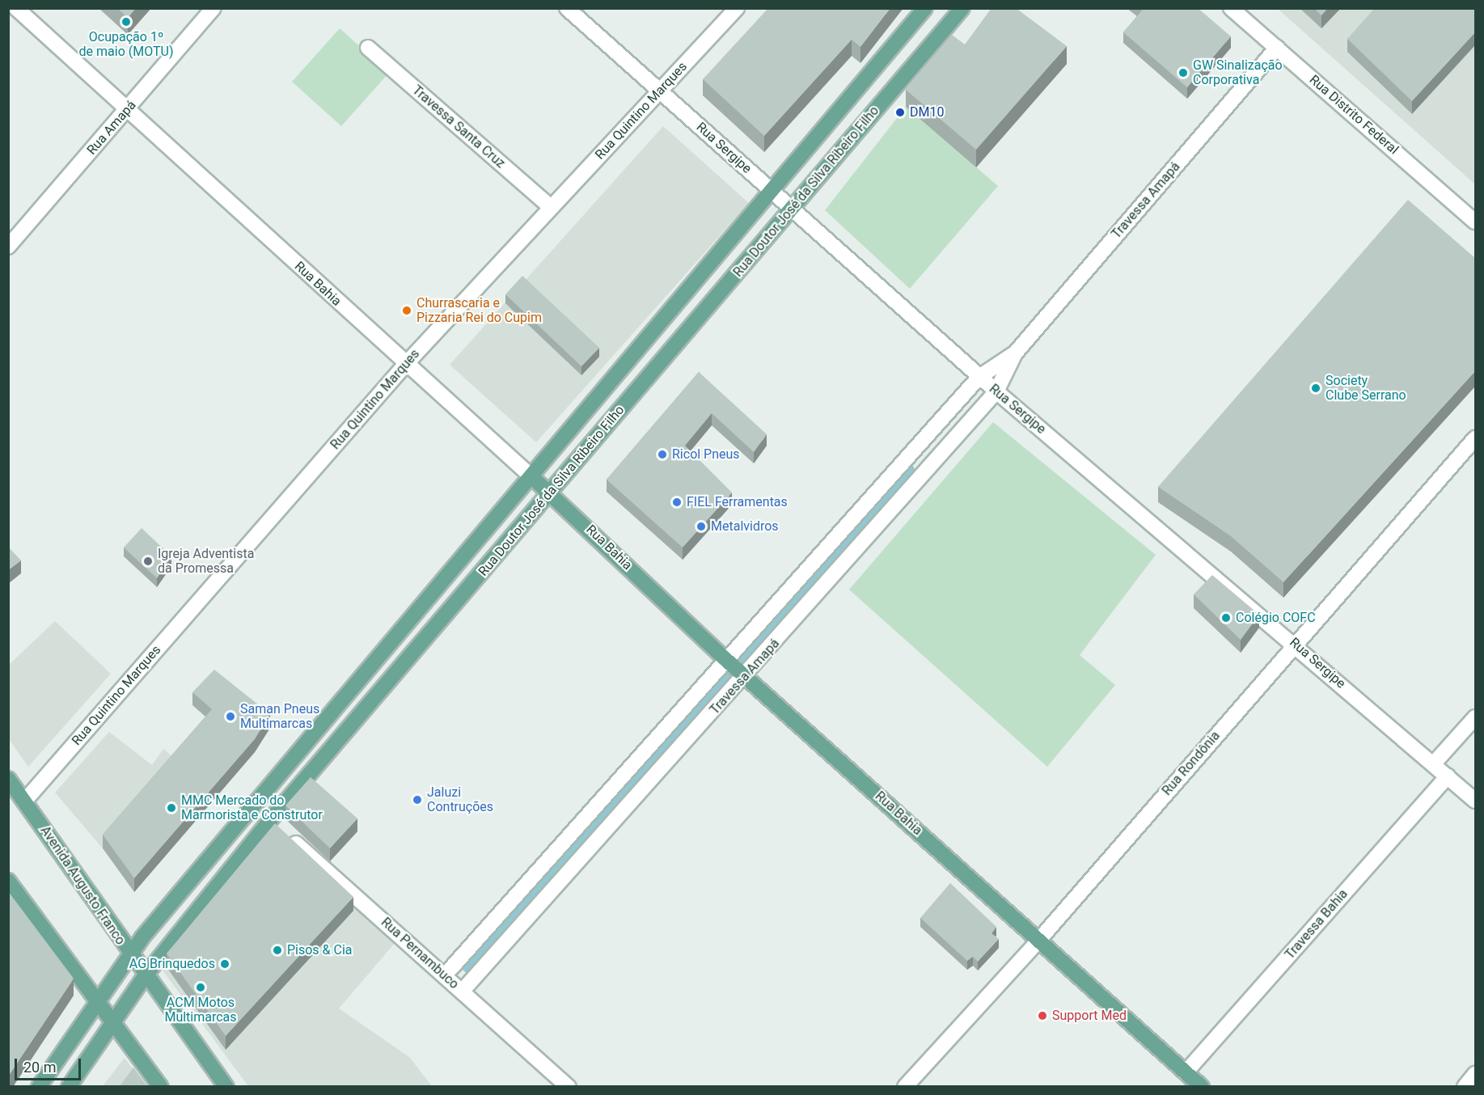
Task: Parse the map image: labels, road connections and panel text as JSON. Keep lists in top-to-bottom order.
{
  "streets": {
    "main road": ["Rua Doutor José da Silva Ribeiro Filho", "Rua Bahia", "Avenida Augusto Franco"],
    "street": [
      "Rua Quintino Marques",
      "Rua Distrito Federal",
      "Travessa Santa Cruz",
      "Rua Amapá",
      "Rua Sergipe",
      "Travessa Amapá",
      "Rua Rondônia",
      "Travessa Bahia",
      "Rua Pernambuco"
    ]
  },
  "crossings": [
    ["Rua Quintino Marques", "Travessa Santa Cruz"],
    ["Rua Quintino Marques", "Rua Sergipe"],
    ["Rua Quintino Marques", "Rua Bahia"],
    ["Rua Quintino Marques", "Avenida Augusto Franco"],
    ["Rua Distrito Federal", "Travessa Amapá"],
    ["Rua Amapá", "Rua Bahia"],
    ["Rua Sergipe", "Rua Doutor José da Silva Ribeiro Filho"],
    ["Rua Sergipe", "Travessa Amapá"],
    ["Rua Sergipe", "Rua Rondônia"],
    ["Rua Sergipe", "Travessa Bahia"],
    ["Rua Doutor José da Silva Ribeiro Filho", "Rua Bahia"],
    ["Rua Doutor José da Silva Ribeiro Filho", "Avenida Augusto Franco"],
    ["Rua Doutor José da Silva Ribeiro Filho", "Rua Pernambuco"],
    ["Travessa Amapá", "Rua Bahia"],
    ["Travessa Amapá", "Rua Pernambuco"],
    ["Rua Bahia", "Rua Rondônia"],
    ["Rua Bahia", "Travessa Bahia"]
  ],
  "places": [
    "Ocupação 1º de maio (MOTU)",
    "GW Sinalização Corporativa",
    "DM10",
    "Churrascaria e Pizzaria Rei do Cupim",
    "Society Clube Serrano",
    "Ricol Pneus",
    "FIEL Ferramentas",
    "Metalvidros",
    "Igreja Adventista da Promessa",
    "Colégio COFC",
    "Saman Pneus Multimarcas",
    "Jaluzi Contruções",
    "MMC Mercado do Marmorista e Construtor",
    "Pisos & Cia",
    "AG Brinquedos",
    "ACM Motos Multimarcas",
    "Support Med"
  ],
  "scale_bar": "20 m"
}
